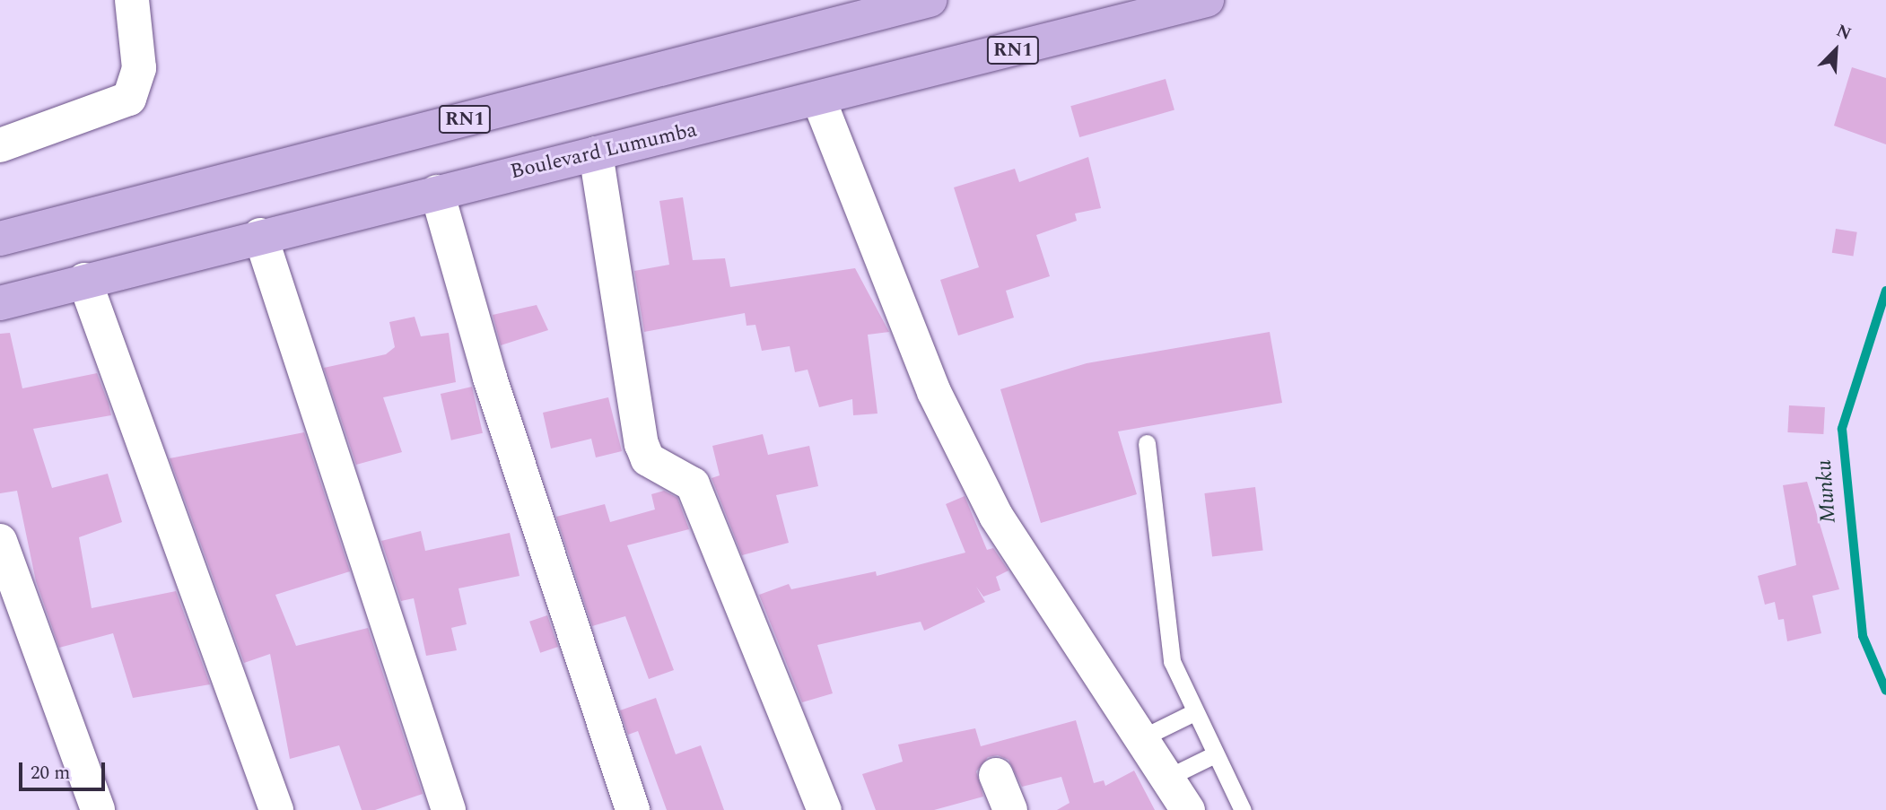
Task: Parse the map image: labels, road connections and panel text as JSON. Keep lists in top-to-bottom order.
{
  "streets": {
    "highway": ["RN1", "Boulevard Lumumba"]
  },
  "water": ["Munku"],
  "scale_bar": "20 m",
  "north": "top right"
}
